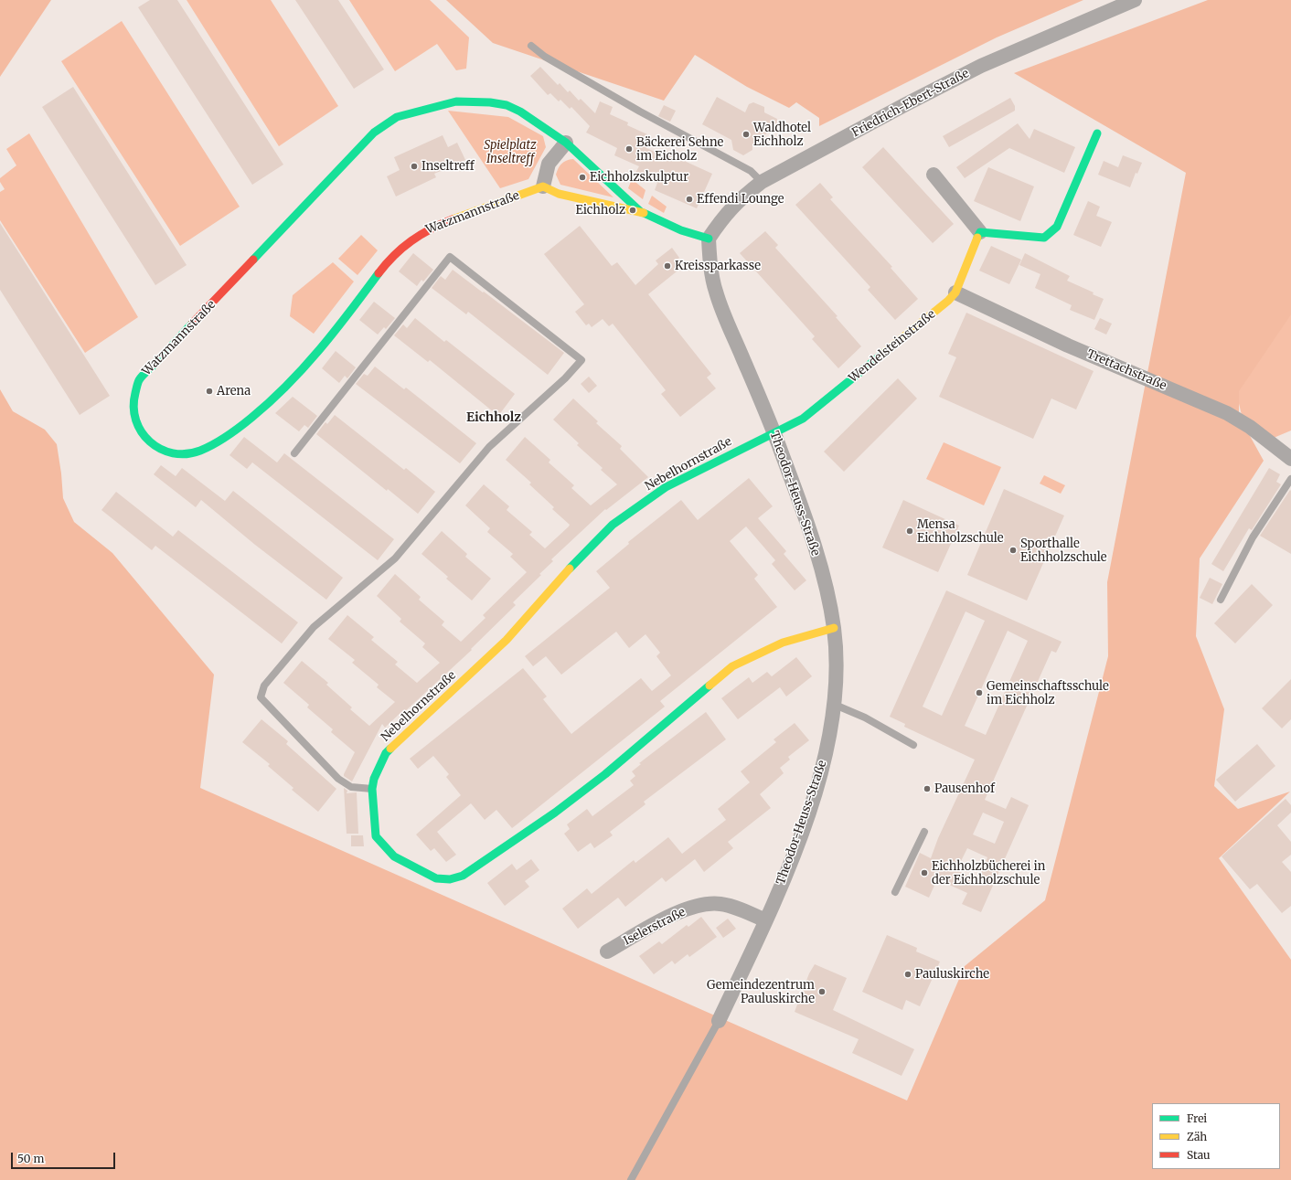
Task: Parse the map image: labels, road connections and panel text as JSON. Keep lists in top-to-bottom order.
{
  "streets": {
    "street": [
      "Friedrich-Ebert-Straße",
      "Watzmannstraße",
      "Wendelsteinstraße",
      "Trettachstraße",
      "Nebelhornstraße",
      "Theodor-Heuss-Straße",
      "Iselerstraße"
    ]
  },
  "crossings": [
    ["Friedrich-Ebert-Straße", "Watzmannstraße"],
    ["Friedrich-Ebert-Straße", "Theodor-Heuss-Straße"],
    ["Watzmannstraße", "Theodor-Heuss-Straße"],
    ["Wendelsteinstraße", "Trettachstraße"],
    ["Wendelsteinstraße", "Nebelhornstraße"],
    ["Wendelsteinstraße", "Theodor-Heuss-Straße"],
    ["Nebelhornstraße", "Theodor-Heuss-Straße"],
    ["Theodor-Heuss-Straße", "Iselerstraße"]
  ],
  "districts": ["Eichholz"],
  "parks": ["Spielplatz Inseltreff"],
  "places": [
    "Waldhotel Eichholz",
    "Bäckerei Sehne im Eicholz",
    "Inseltreff",
    "Eichholzskulptur",
    "Effendi Lounge",
    "Eichholz",
    "Kreissparkasse",
    "Arena",
    "Mensa Eichholzschule",
    "Sporthalle Eichholzschule",
    "Gemeinschaftsschule im Eichholz",
    "Pausenhof",
    "Eichholzbücherei in der Eichholzschule",
    "Pauluskirche",
    "Gemeindezentrum Pauluskirche"
  ],
  "legend": ["Frei", "Zäh", "Stau"],
  "scale_bar": "50 m"
}
